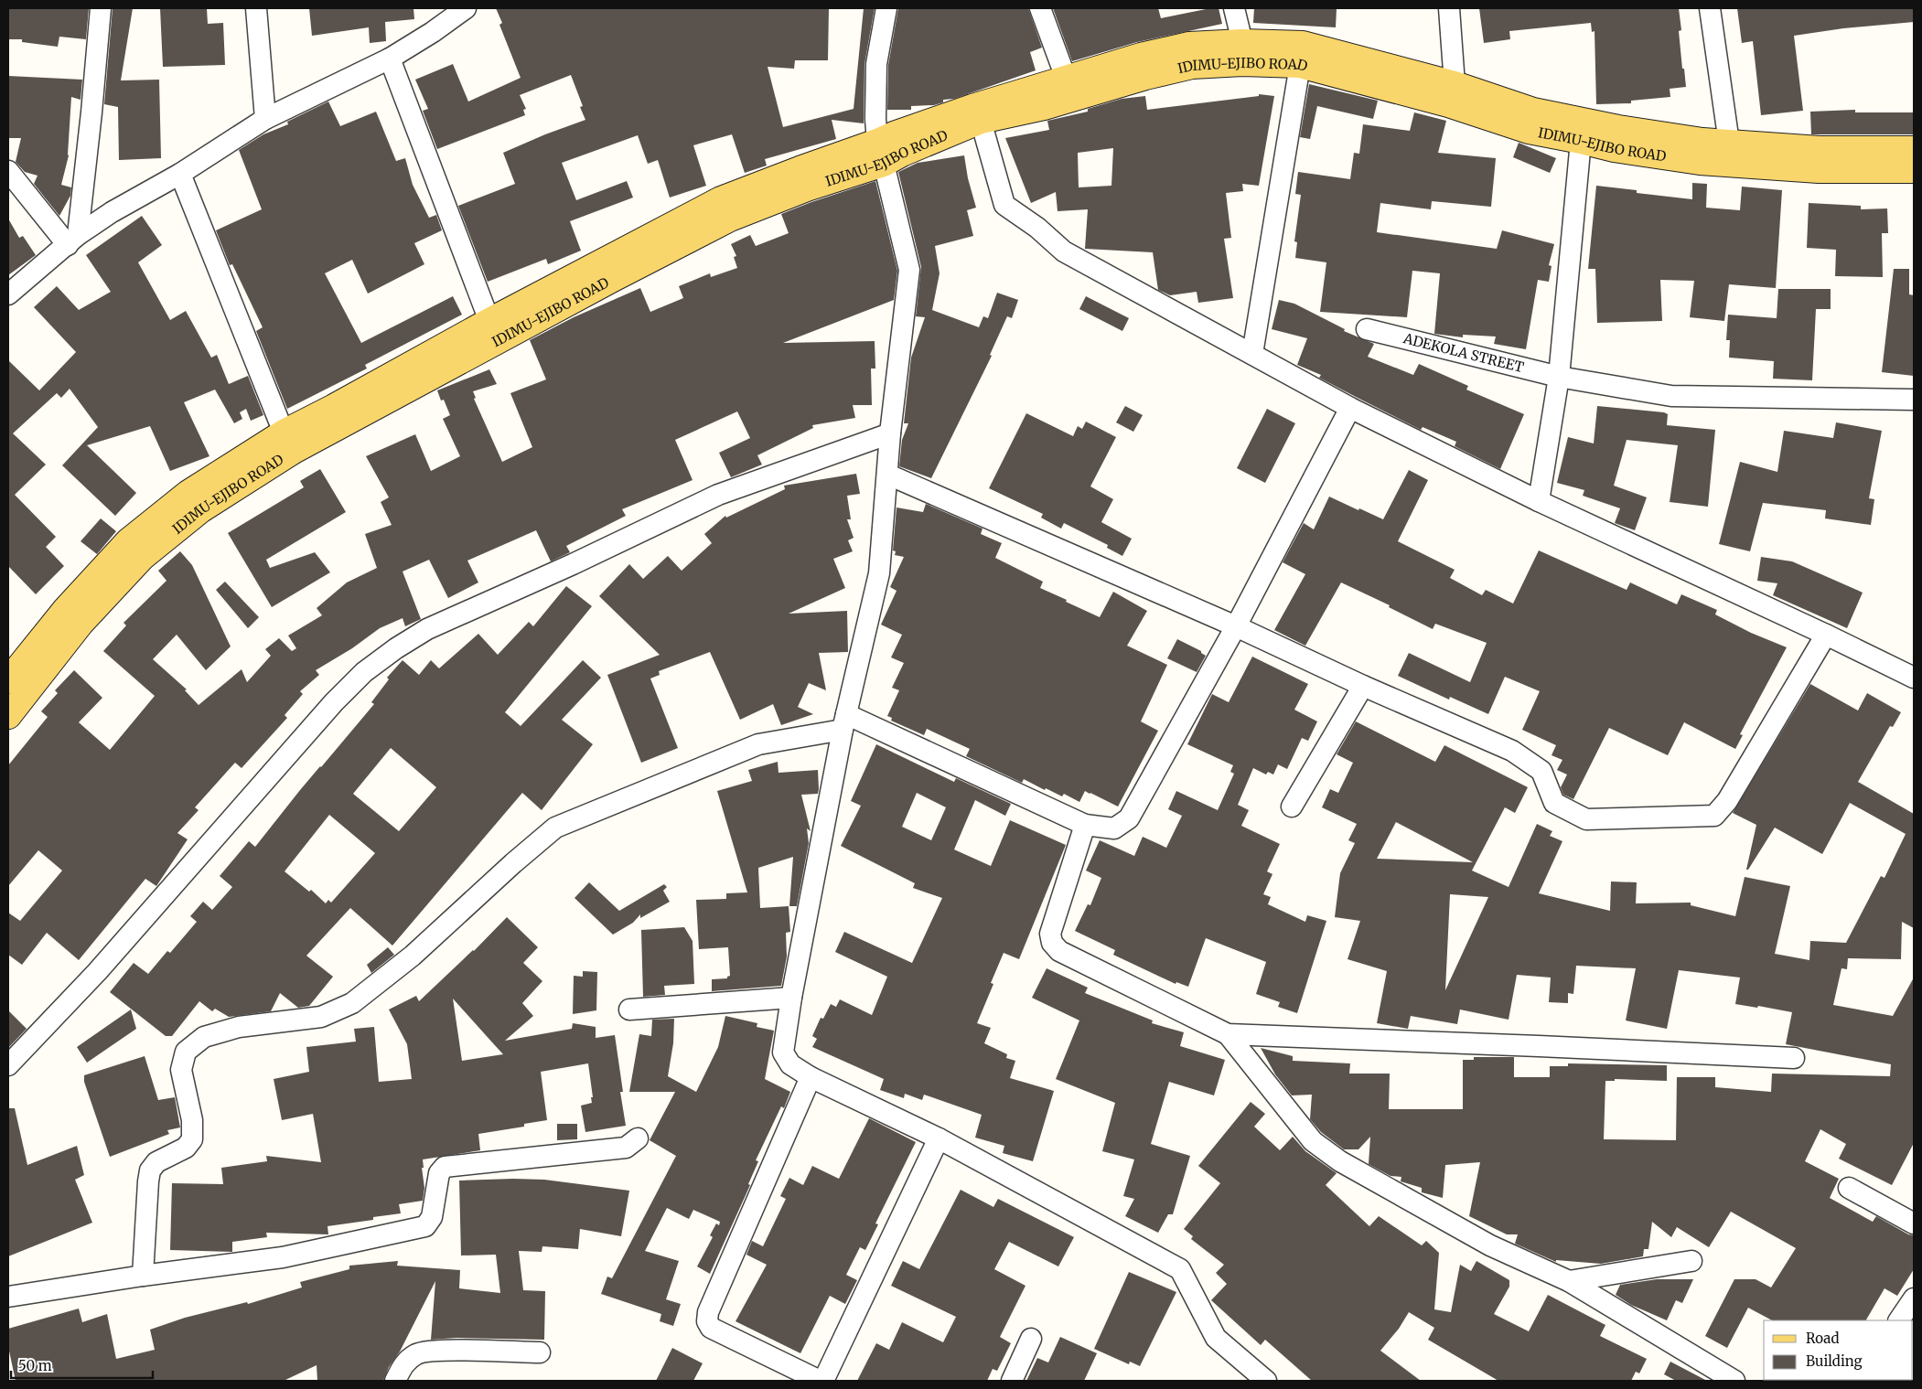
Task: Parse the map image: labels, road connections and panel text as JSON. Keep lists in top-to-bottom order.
{
  "streets": {
    "main road": ["IDIMU-EJIBO ROAD"],
    "street": ["ADEKOLA STREET"]
  },
  "legend": ["Road", "Building"],
  "scale_bar": "50 m"
}
